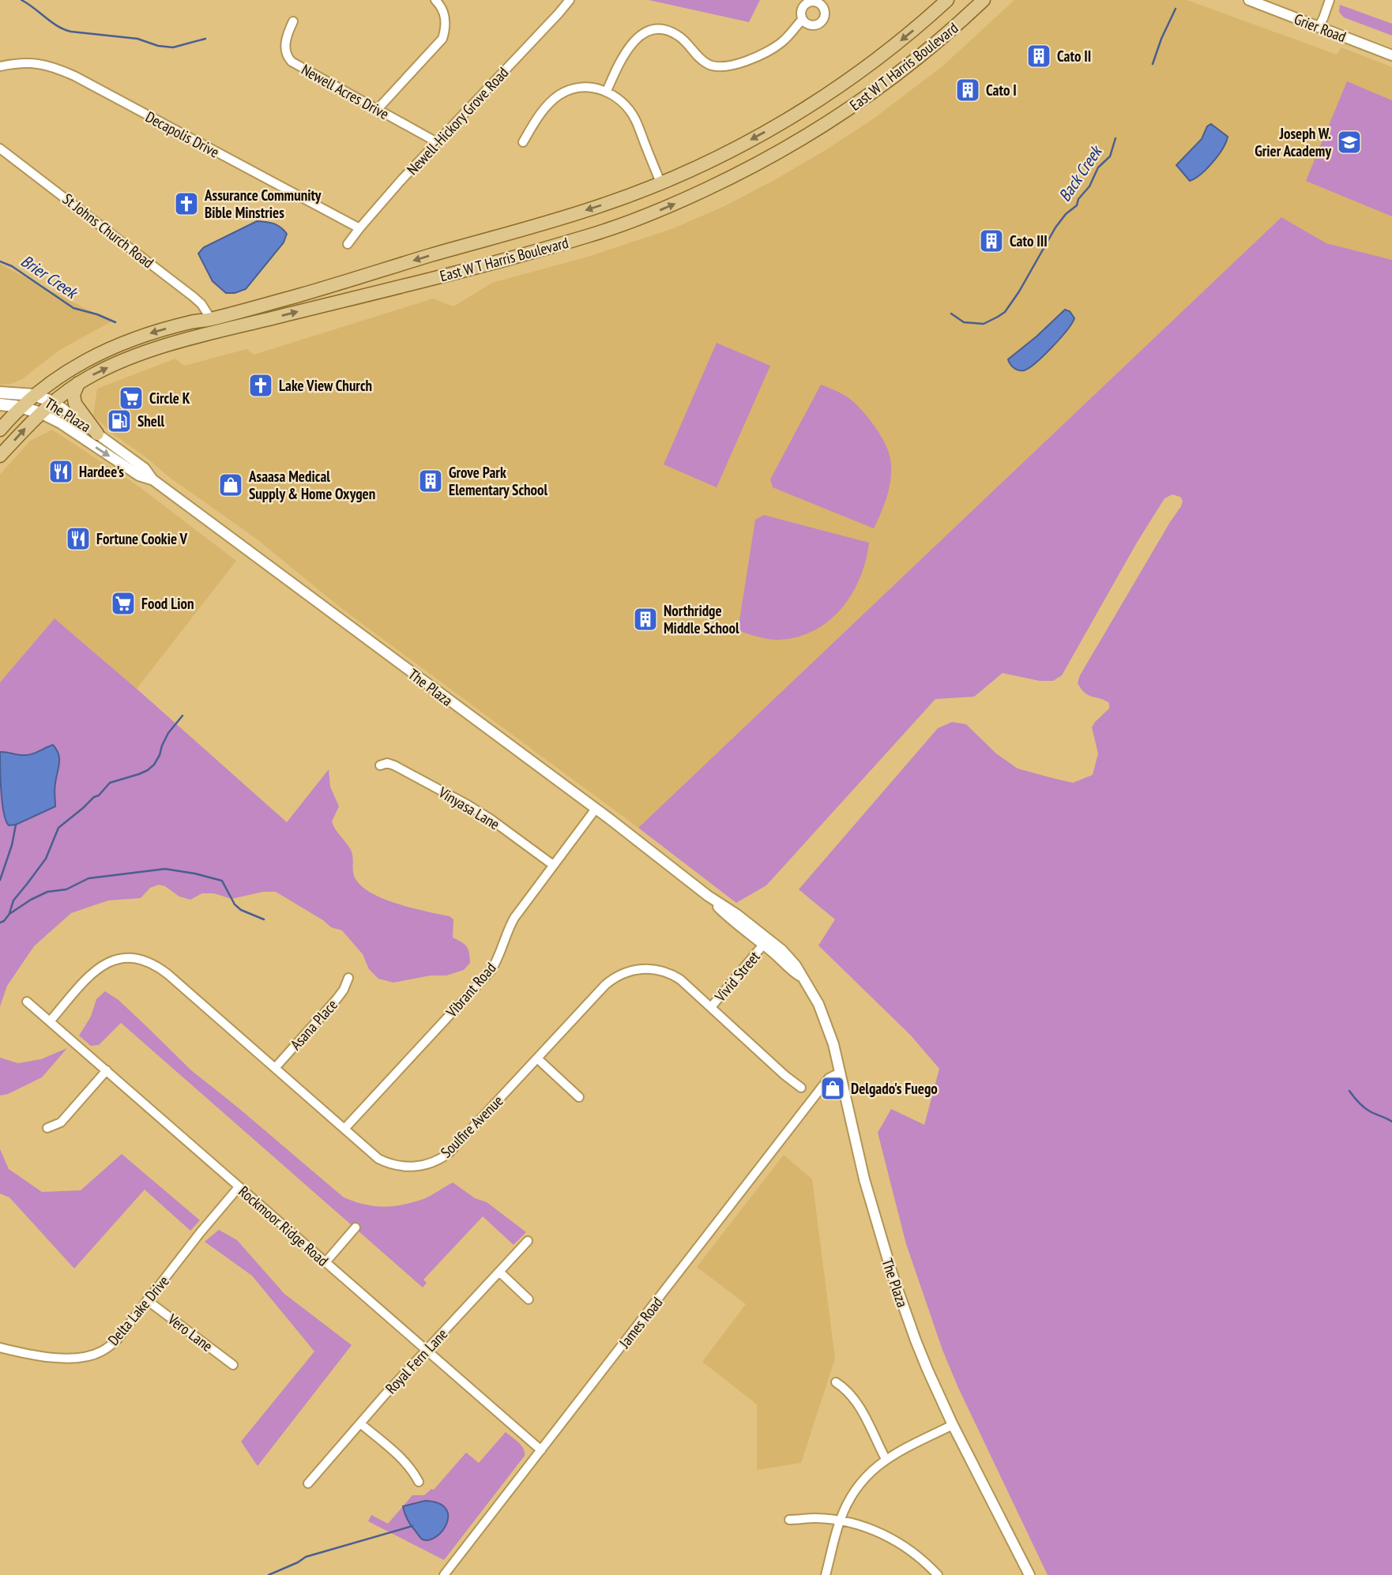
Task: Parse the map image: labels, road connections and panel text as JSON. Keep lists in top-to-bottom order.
{
  "streets": {
    "main road": ["East W T Harris Boulevard", "The Plaza"],
    "street": [
      "Grier Road",
      "Newell Acres Drive",
      "Newell-Hickory Grove Road",
      "Decapolis Drive",
      "St Johns Church Road",
      "Vinyasa Lane",
      "Vivid Street",
      "Vibrant Road",
      "Asana Place",
      "Soulfire Avenue",
      "Rockmoor Ridge Road",
      "Delta Lake Drive",
      "James Road",
      "Vero Lane",
      "Royal Fern Lane"
    ]
  },
  "crossings": [
    ["East W T Harris Boulevard", "St Johns Church Road"],
    ["East W T Harris Boulevard", "The Plaza"],
    ["Newell Acres Drive", "Newell-Hickory Grove Road"],
    ["Newell-Hickory Grove Road", "Decapolis Drive"],
    ["The Plaza", "Vivid Street"],
    ["The Plaza", "Vibrant Road"],
    ["The Plaza", "James Road"],
    ["Vinyasa Lane", "Vibrant Road"],
    ["Vivid Street", "Soulfire Avenue"],
    ["Vibrant Road", "Soulfire Avenue"],
    ["Asana Place", "Soulfire Avenue"],
    ["Soulfire Avenue", "Rockmoor Ridge Road"],
    ["Rockmoor Ridge Road", "Delta Lake Drive"],
    ["Rockmoor Ridge Road", "James Road"],
    ["Rockmoor Ridge Road", "Royal Fern Lane"],
    ["Delta Lake Drive", "Vero Lane"]
  ],
  "water": ["Back Creek", "Brier Creek"],
  "places": {
    "building": [
      "Cato II",
      "Cato I",
      "Cato III",
      "Grove Park Elementary School",
      "Northridge Middle School"
    ],
    "school or university": ["Joseph W. Grier Academy"],
    "church": ["Assurance Community Bible Minstries", "Lake View Church"],
    "supermarket": ["Circle K", "Food Lion"],
    "fuel station": ["Shell"],
    "restaurant": ["Hardee's", "Fortune Cookie V"],
    "shop": ["Asaasa Medical Supply & Home Oxygen", "Delgado's Fuego"]
  }
}
